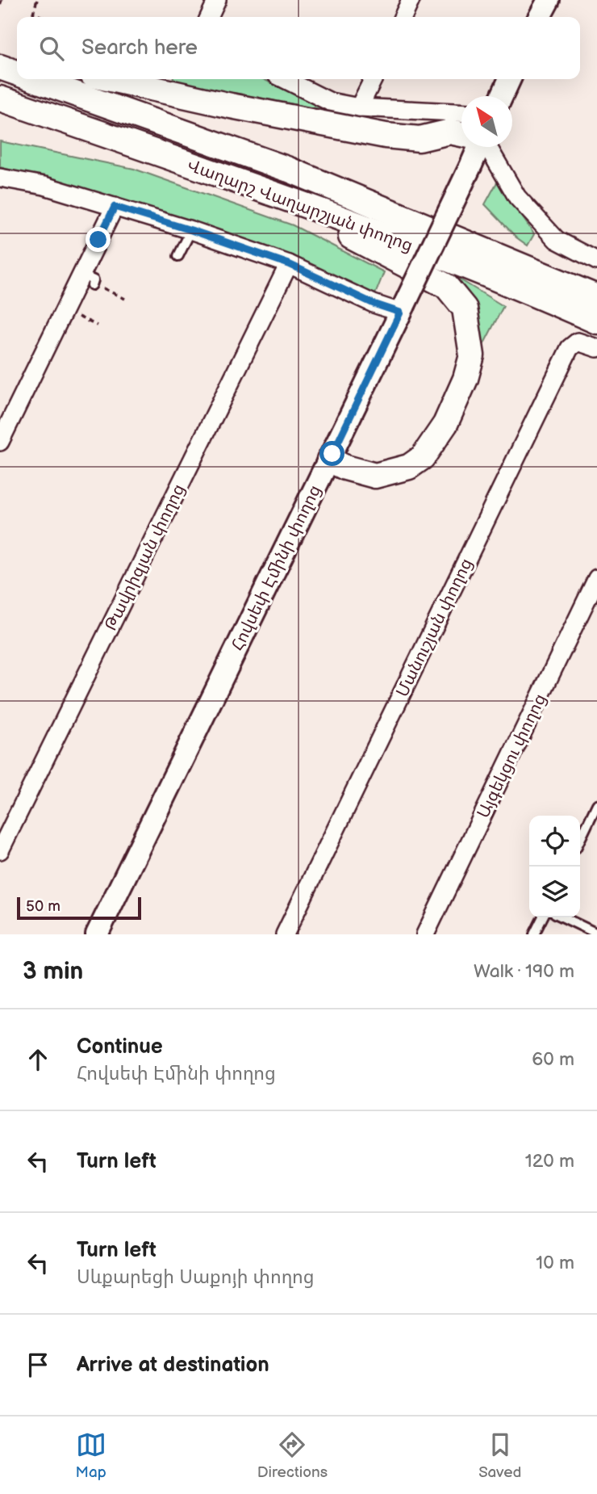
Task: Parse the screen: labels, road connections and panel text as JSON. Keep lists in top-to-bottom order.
{
  "streets": {
    "main road": ["Վաղարշ Վաղարշյան փողոց"],
    "street": [
      "Թավրիզյան փողոց",
      "Հովսեփ Էմինի փողոց",
      "Մանուշյան փողոց",
      "Այգեկցու փողոց"
    ]
  },
  "scale_bar": "50 m",
  "north": "top left",
  "page": {
    "search": "Search here",
    "scale": "50 m",
    "heading": ["3 min", "Walk · 190 m"],
    "list": [
      ["Continue", "Հովսեփ Էմինի փողոց", "60 m"],
      ["Turn left", "120 m"],
      ["Turn left", "Սևքարեցի Սաքոյի փողոց", "10 m"],
      "Arrive at destination"
    ],
    "nav": ["Map", "Directions", "Saved"]
  }
}
